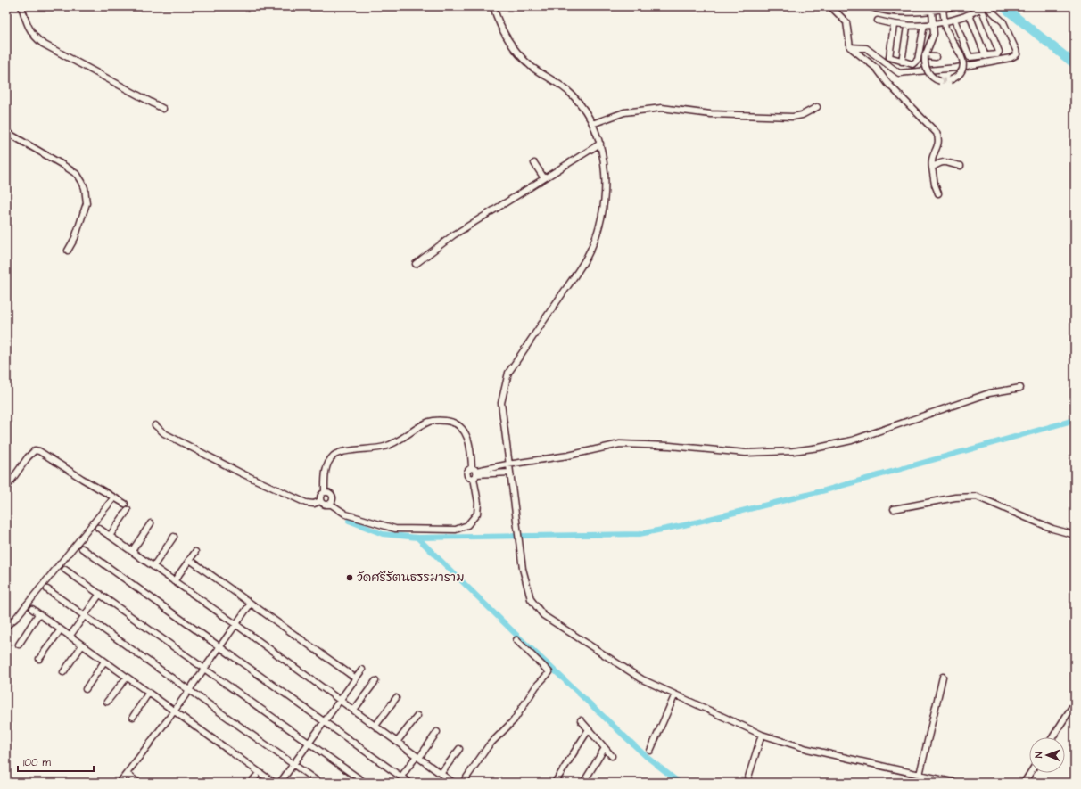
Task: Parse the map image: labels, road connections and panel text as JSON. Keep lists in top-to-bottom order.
{
  "places": ["วัดศรีรัตนธรรมาราม"],
  "scale_bar": "100 m",
  "north": "left"
}
